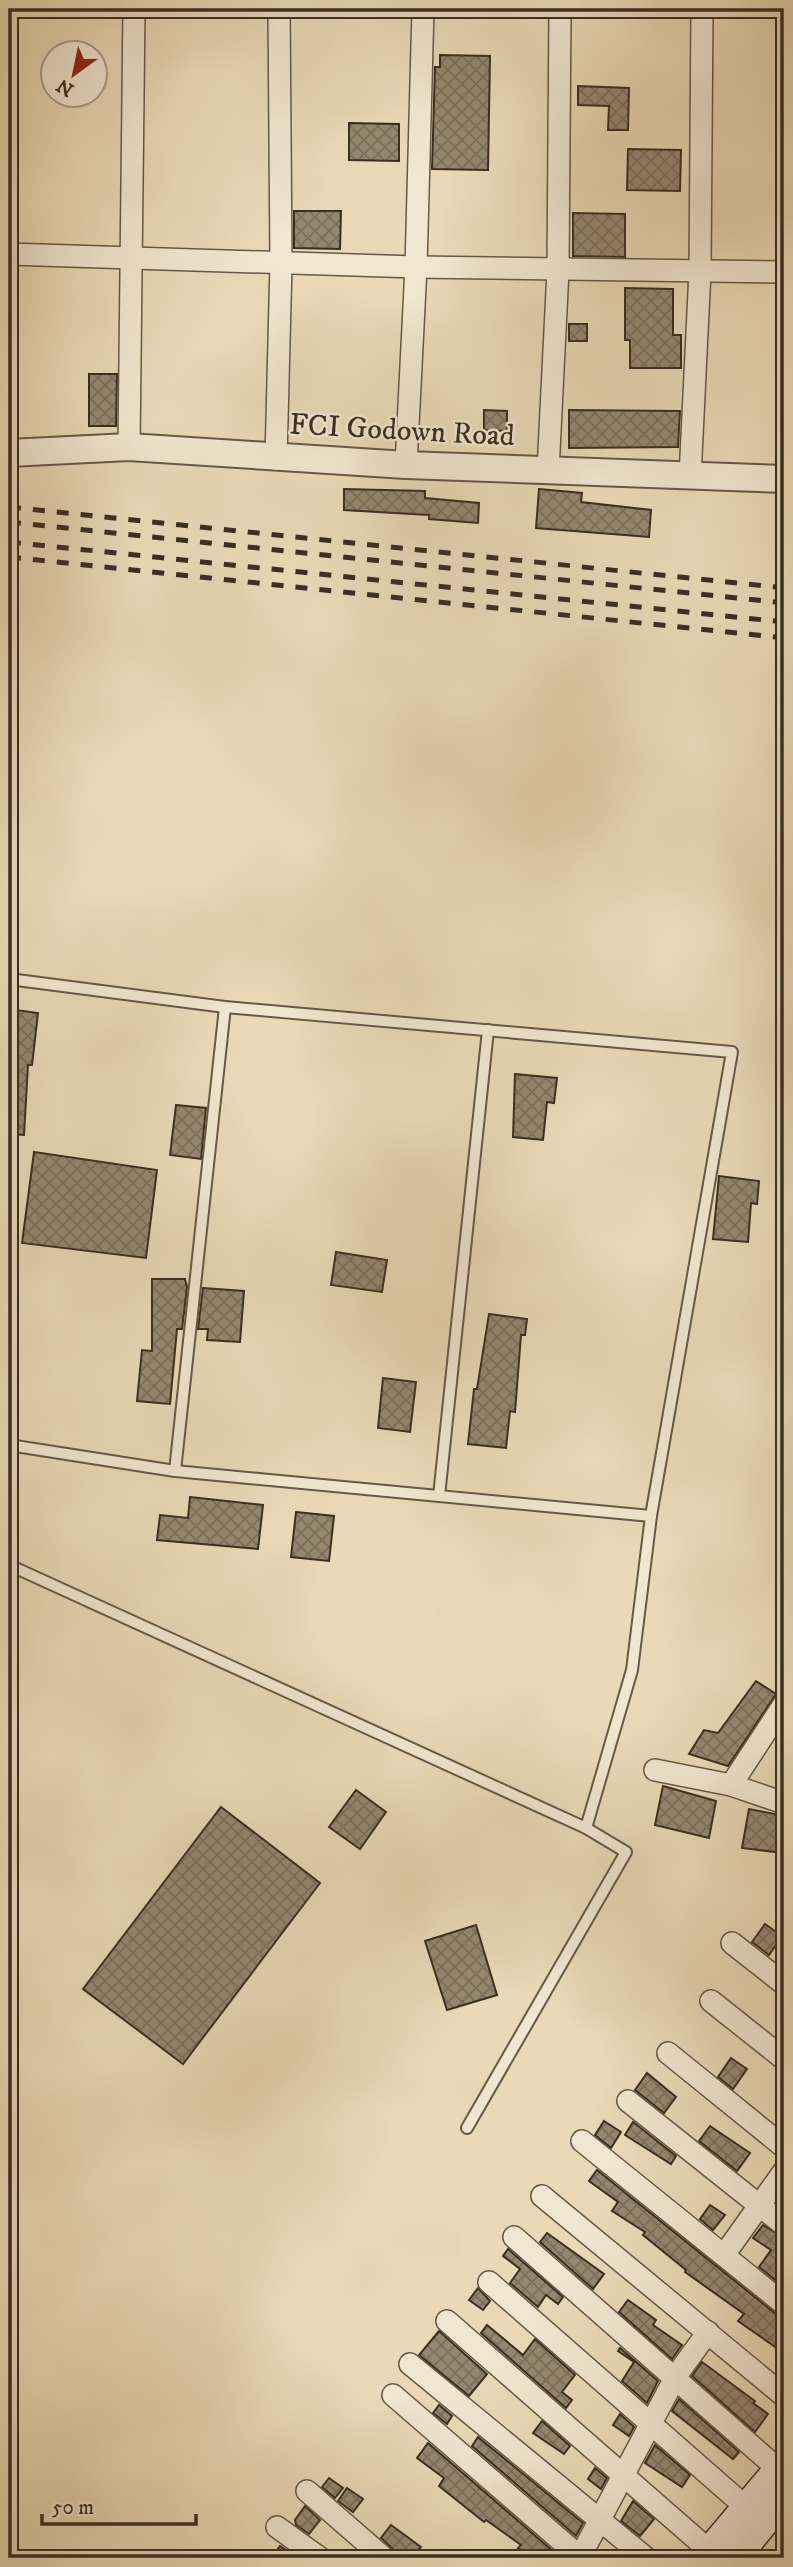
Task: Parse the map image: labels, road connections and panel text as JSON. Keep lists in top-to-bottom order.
{
  "streets": {
    "street": ["FCI Godown Road"]
  },
  "scale_bar": "50 m",
  "north": "bottom left"
}
